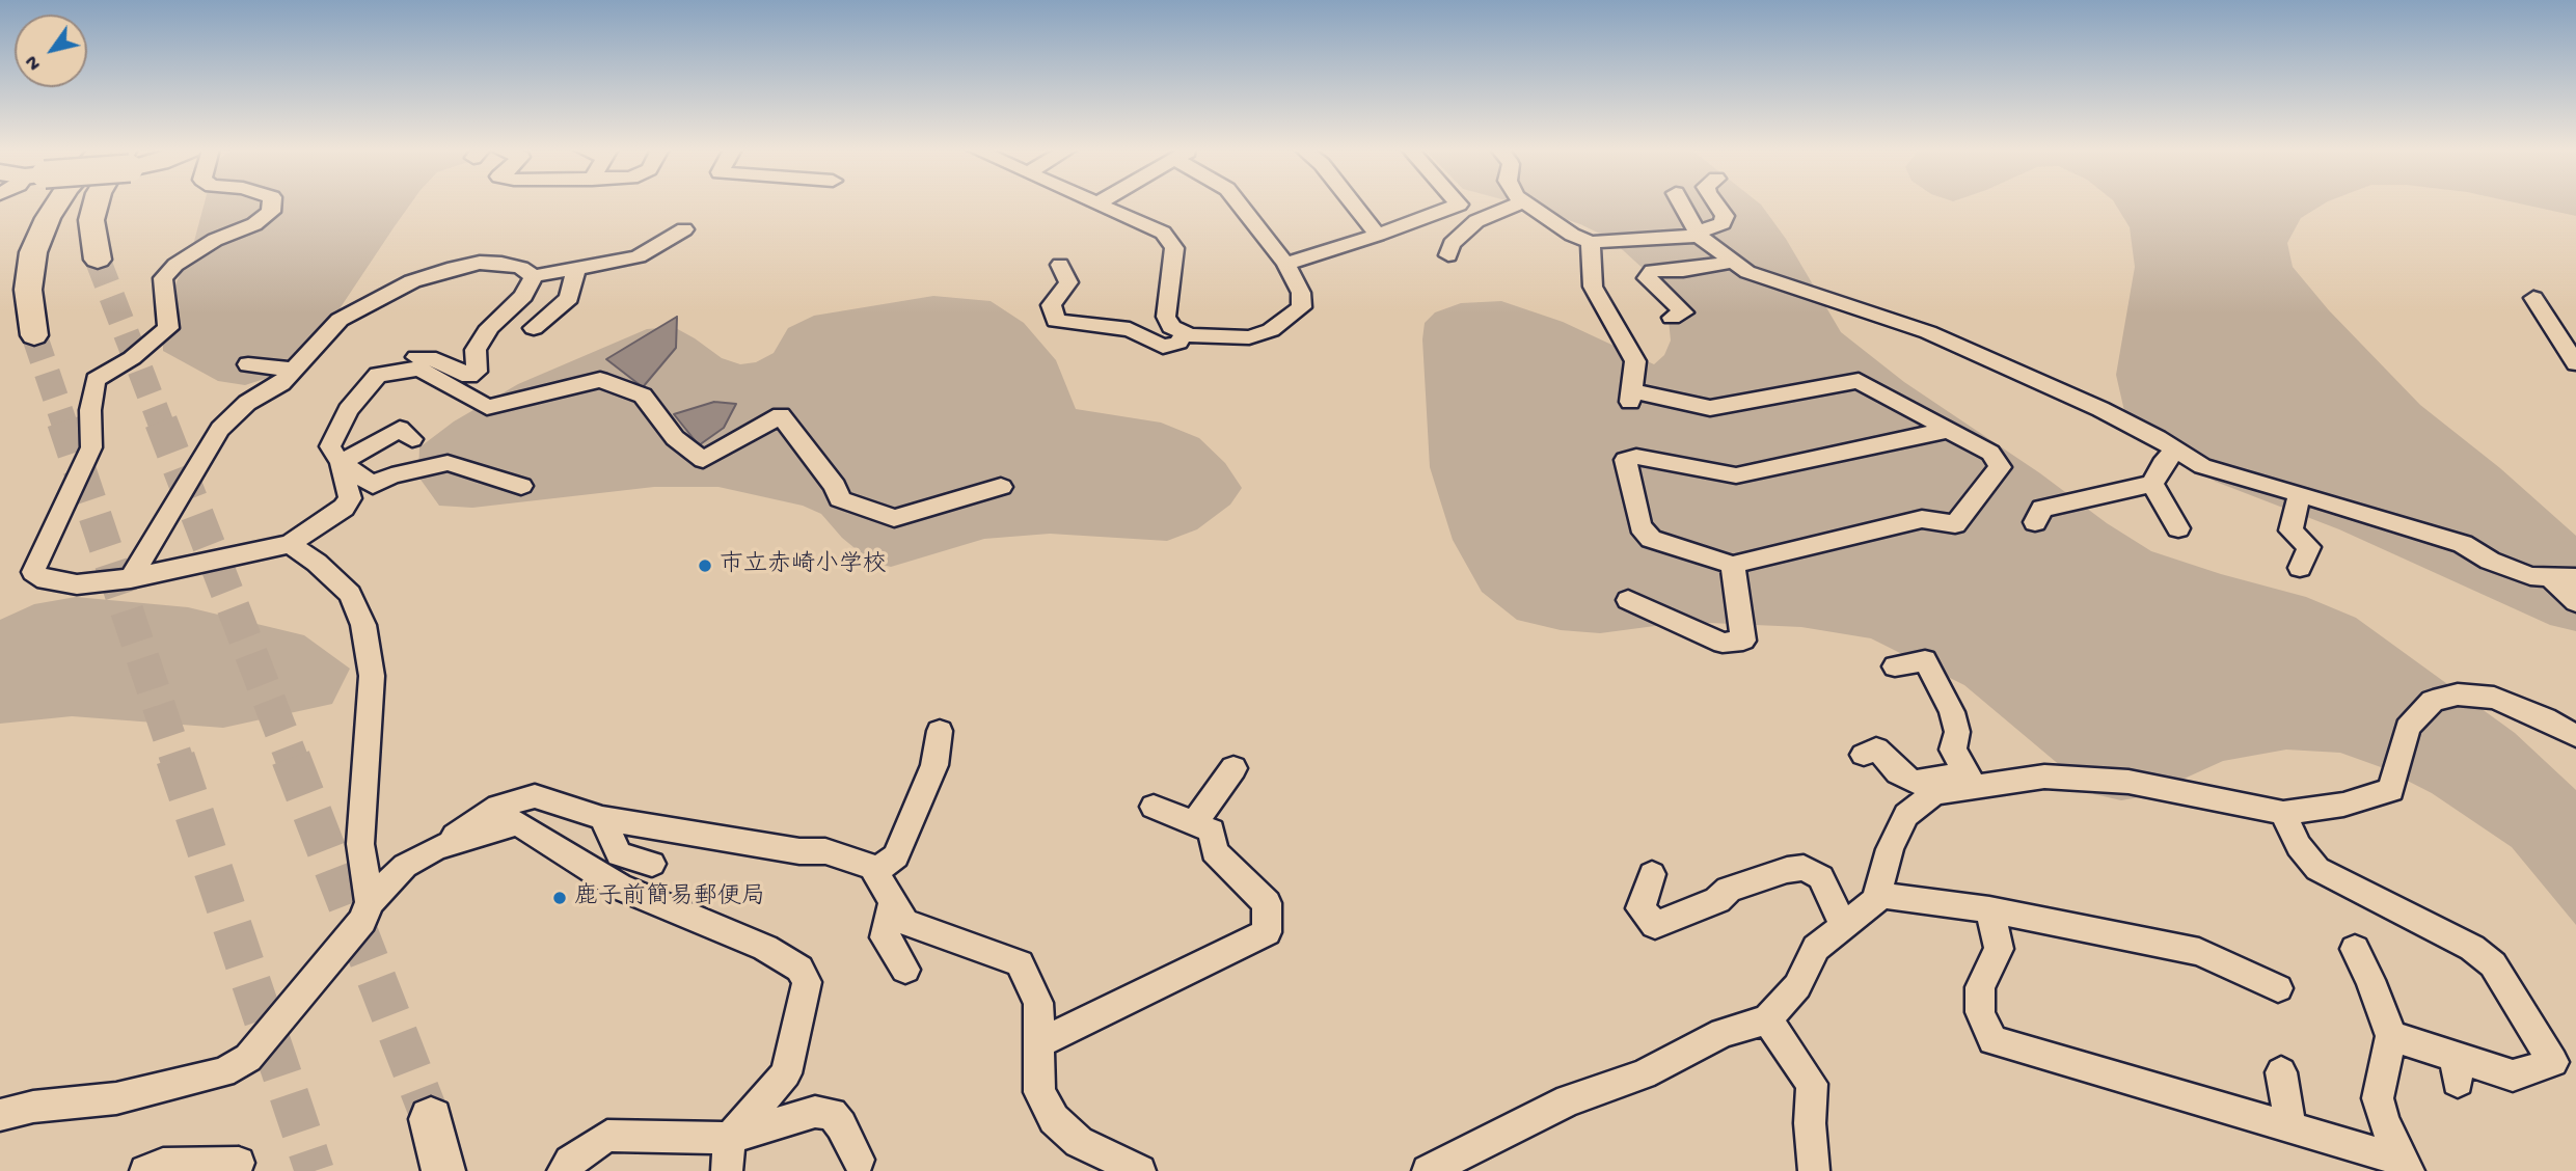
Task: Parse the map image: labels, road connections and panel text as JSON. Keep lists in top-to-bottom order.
{
  "places": ["市立赤崎小学校", "鹿子前簡易郵便局"],
  "north": "bottom left"
}
